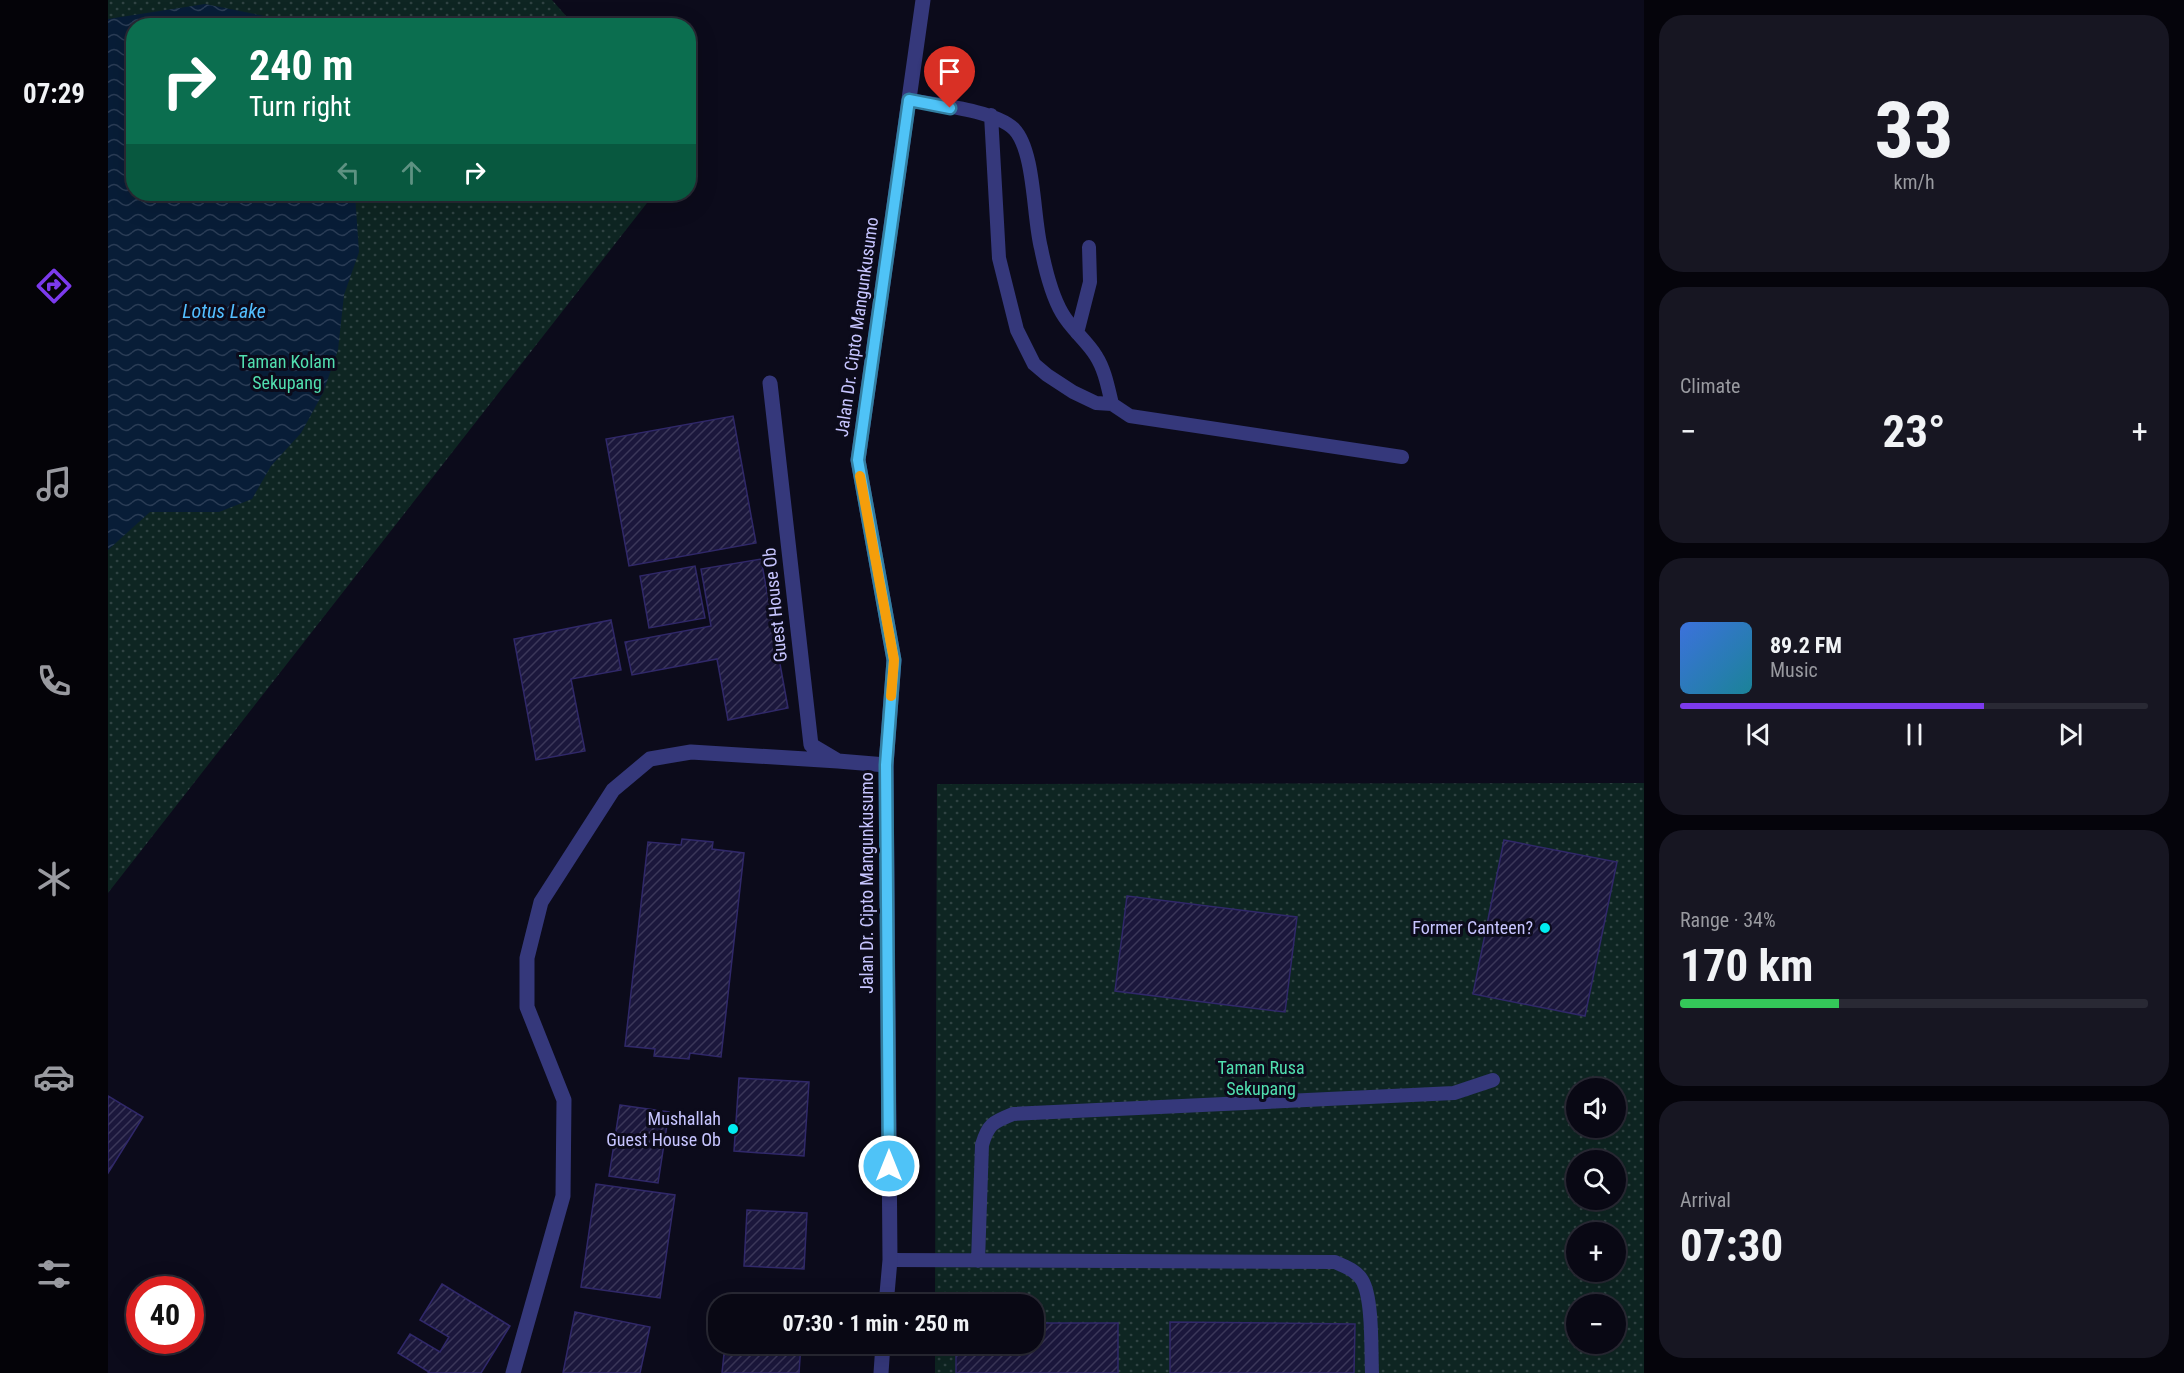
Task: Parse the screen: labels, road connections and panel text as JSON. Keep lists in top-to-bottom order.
{
  "streets": {
    "street": ["Jalan Dr. Cipto Mangunkusumo", "Guest House Ob"]
  },
  "crossings": [
    ["Jalan Dr. Cipto Mangunkusumo", "Guest House Ob"]
  ],
  "water": ["Lotus Lake"],
  "parks": ["Taman Kolam Sekupang", "Taman Rusa Sekupang"],
  "places": ["Former Canteen?", "Mushallah Guest House Ob"],
  "page": {
    "tabs": "07:29",
    "tile": [
      ["33", "km/h"],
      "Climate",
      ["Range · 34%", "170 km"],
      ["Arrival", "07:30"]
    ],
    "turn": ["240 m", "Turn right"],
    "heat": ["−", "23°", "+"],
    "song": ["89.2 FM", "Music"],
    "map_buttons": ["+", "−"],
    "limit": "40",
    "trip": "07:30 · 1 min · 250 m"
  }
}
